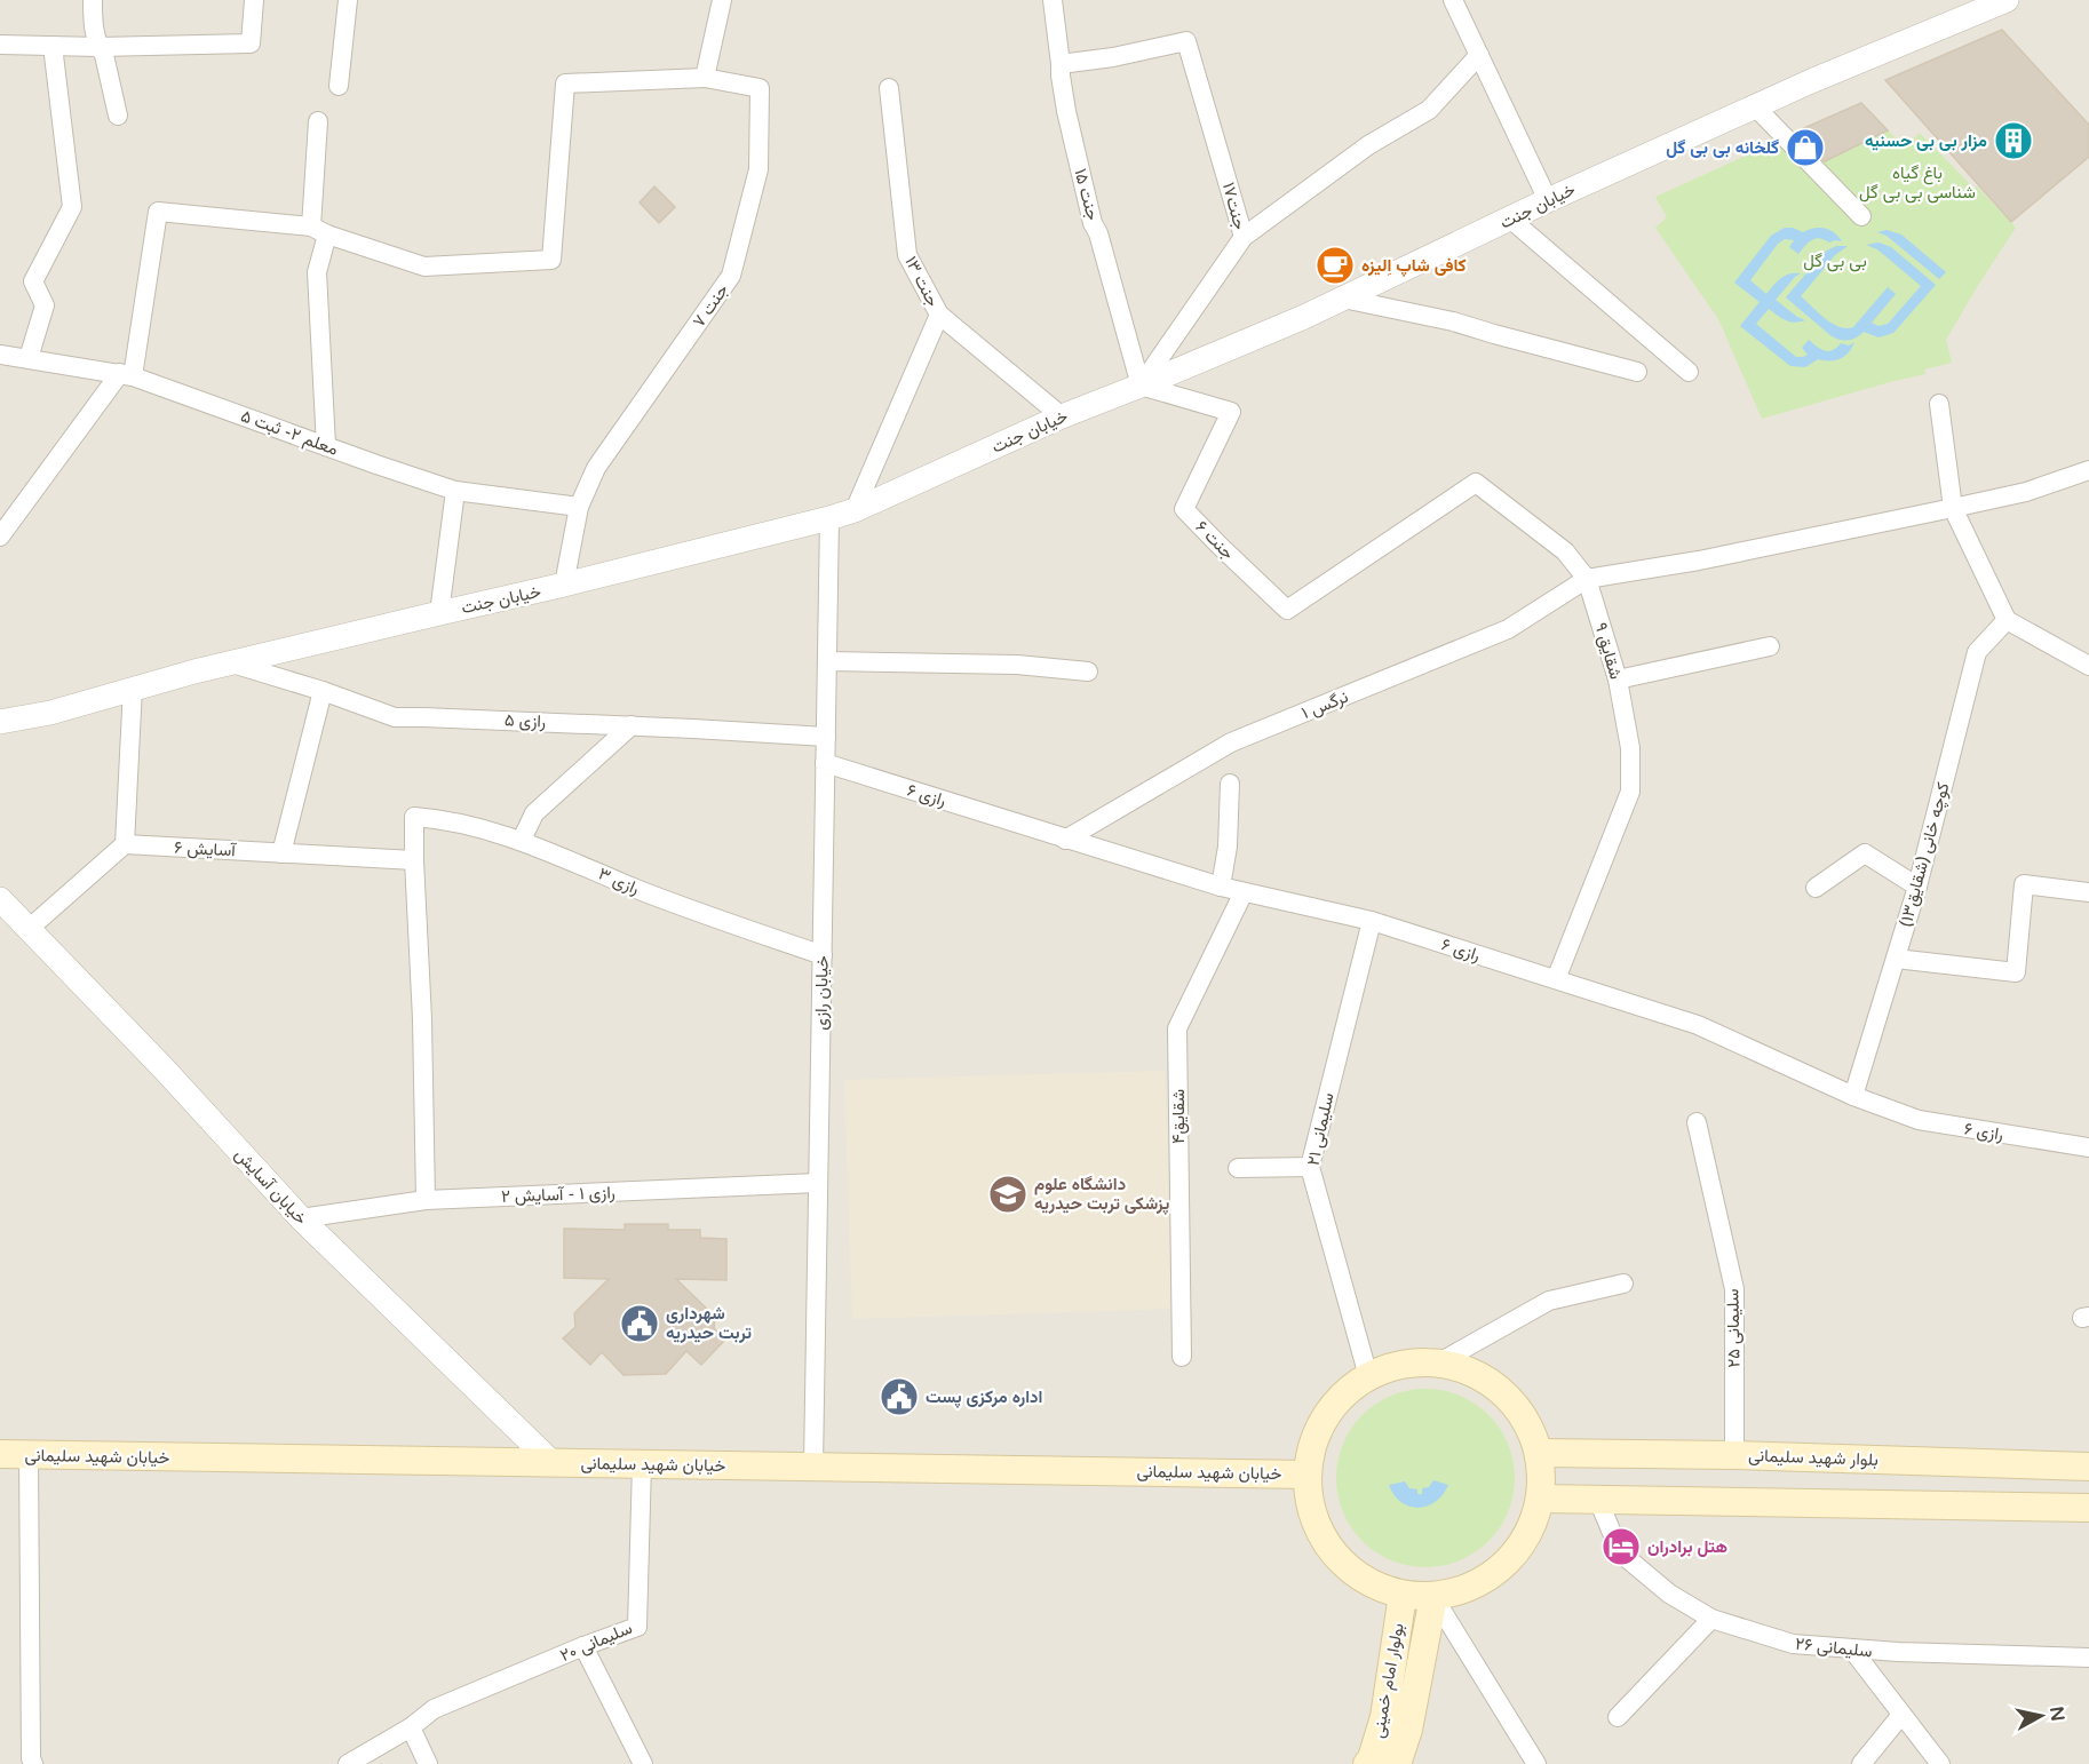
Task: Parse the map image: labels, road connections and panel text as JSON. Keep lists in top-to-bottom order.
{
  "streets": {
    "main road": ["خیابان شهید سلیمانی", "بلوار شهید سلیمانی", "بولوار امام خمینی"],
    "street": [
      "جنت ۱۵",
      "جنت۱۷",
      "خیابان جنت",
      "جنت ۱۳",
      "جنت ۷",
      "معلم ۲- ثبت ۵",
      "جنت ۶",
      "شقایق ۹",
      "نرگس ۱",
      "رازی ۵",
      "رازی ۶",
      "آسایش ۶",
      "کوچه خانی (شقایق۱۳)",
      "رازی ۳",
      "خیابان رازی",
      "شقایق۴",
      "سلیمانی ۲۱",
      "خیابان آسایش",
      "رازی ۱ - آسایش ۲",
      "سلیمانی ۲۵",
      "سلیمانی ۲۰",
      "سلیمانی ۲۶"
    ]
  },
  "crossings": [
    ["جنت ۱۵", "جنت۱۷"],
    ["جنت ۱۵", "خیابان جنت"],
    ["جنت ۱۵", "جنت ۶"],
    ["جنت۱۷", "خیابان جنت"],
    ["جنت۱۷", "جنت ۶"],
    ["خیابان جنت", "جنت ۱۳"],
    ["خیابان جنت", "جنت ۷"],
    ["خیابان جنت", "جنت ۶"],
    ["خیابان جنت", "رازی ۵"],
    ["خیابان جنت", "خیابان رازی"],
    ["جنت ۷", "معلم ۲- ثبت ۵"],
    ["جنت ۶", "شقایق ۹"],
    ["شقایق ۹", "نرگس ۱"],
    ["شقایق ۹", "رازی ۶"],
    ["نرگس ۱", "رازی ۶"],
    ["رازی ۵", "خیابان رازی"],
    ["رازی ۶", "کوچه خانی (شقایق۱۳)"],
    ["رازی ۶", "خیابان رازی"],
    ["رازی ۶", "شقایق۴"],
    ["رازی ۶", "سلیمانی ۲۱"],
    ["آسایش ۶", "رازی ۳"],
    ["رازی ۳", "خیابان رازی"],
    ["خیابان رازی", "رازی ۱ - آسایش ۲"],
    ["خیابان رازی", "خیابان شهید سلیمانی"],
    ["سلیمانی ۲۱", "خیابان شهید سلیمانی"],
    ["سلیمانی ۲۱", "بلوار شهید سلیمانی"],
    ["سلیمانی ۲۱", "بولوار امام خمینی"],
    ["خیابان آسایش", "رازی ۱ - آسایش ۲"],
    ["خیابان آسایش", "خیابان شهید سلیمانی"],
    ["سلیمانی ۲۵", "بلوار شهید سلیمانی"],
    ["خیابان شهید سلیمانی", "بلوار شهید سلیمانی"],
    ["خیابان شهید سلیمانی", "سلیمانی ۲۰"],
    ["خیابان شهید سلیمانی", "بولوار امام خمینی"],
    ["بلوار شهید سلیمانی", "بولوار امام خمینی"]
  ],
  "parks": ["باغ گیاه شناسی بی بی گل", "بی بی گل"],
  "places": {
    "building": ["مزار بی بی حسنیه"],
    "shop": ["گلخانه بی بی گل"],
    "cafe": ["کافی شاپ اِلیزه"],
    "school or university": ["دانشگاه علوم پزشکی تربت حیدریه"],
    "public building": ["شهرداری تربت حیدریه", "اداره مرکزی پست"],
    "hotel": ["هتل برادران"]
  },
  "north": "right"
}
